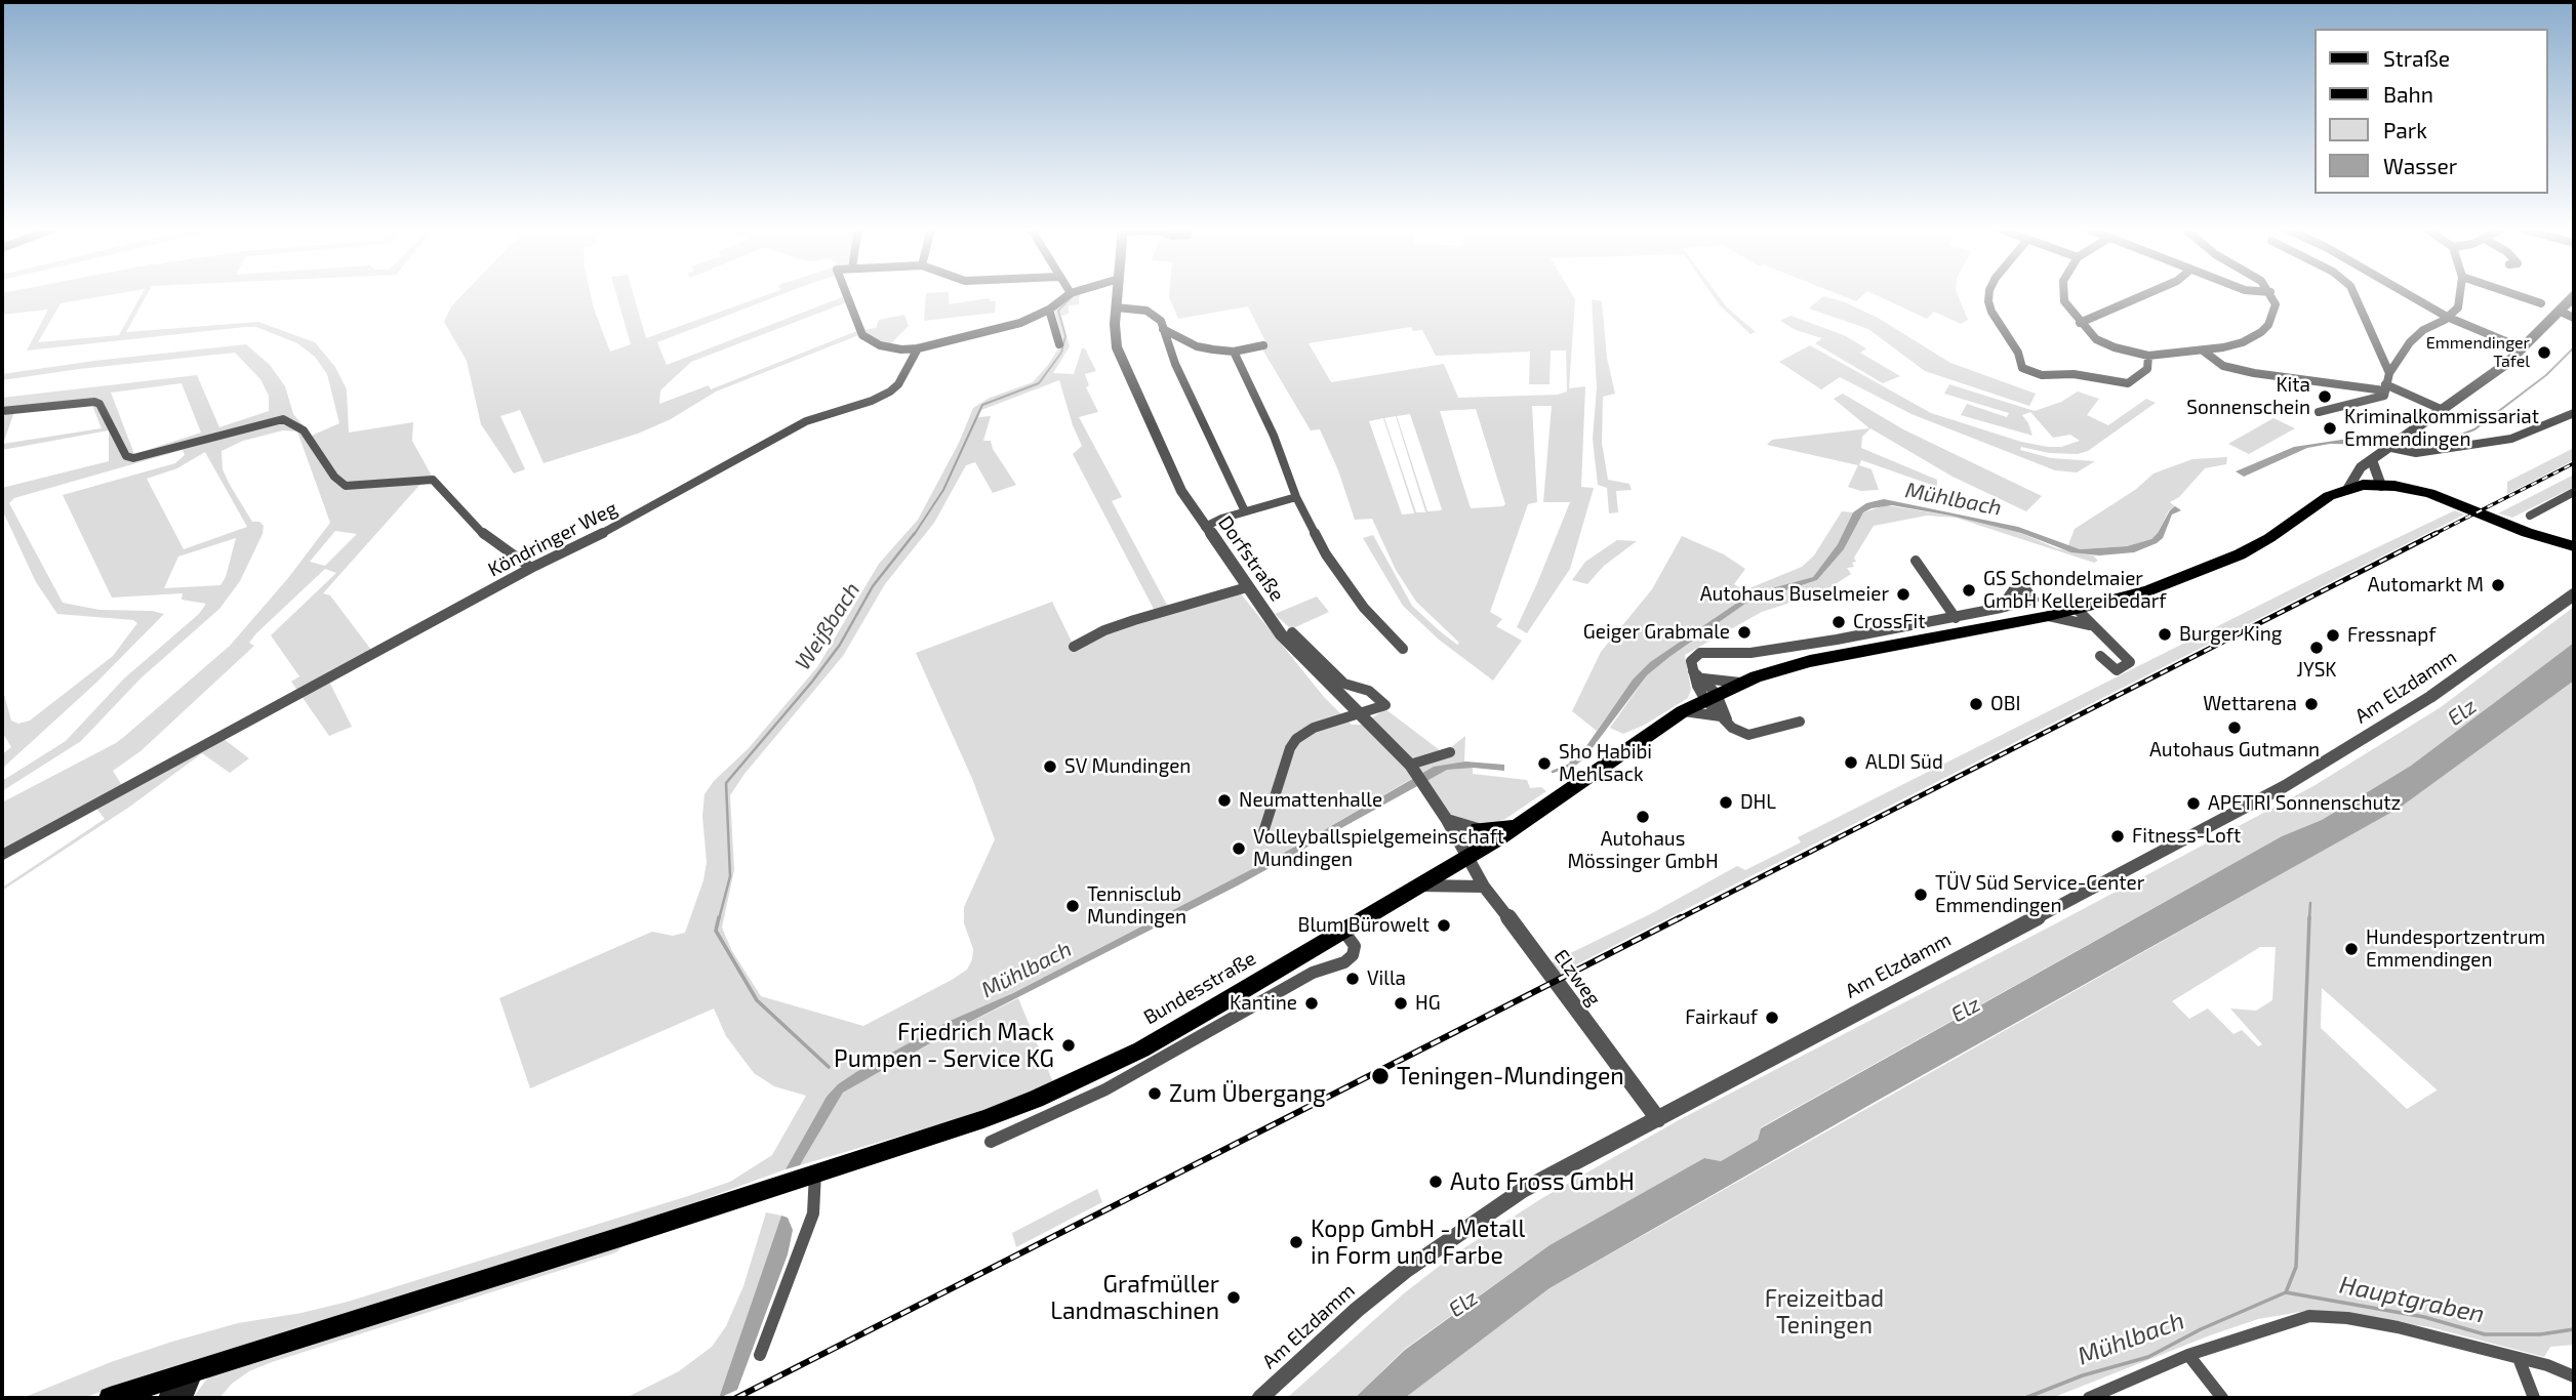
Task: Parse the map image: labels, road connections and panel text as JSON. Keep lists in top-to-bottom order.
{
  "streets": {
    "main road": ["Bundesstraße"],
    "street": [
      "Köndringer Weg",
      "Dorfstraße",
      "Am Elzdamm",
      "Elzweg"
    ]
  },
  "crossings": [
    ["Dorfstraße", "Elzweg"],
    ["Dorfstraße", "Bundesstraße"],
    ["Am Elzdamm", "Elzweg"],
    ["Elzweg", "Bundesstraße"]
  ],
  "water": [
    "Mühlbach",
    "Weißbach",
    "Elz",
    "Hauptgraben"
  ],
  "parks": ["Freizeitbad Teningen"],
  "places": [
    "Emmendinger Tafel",
    "Kita Sonnenschein",
    "Kriminalkommissariat Emmendingen",
    "Automarkt M",
    "GS Schondelmaier GmbH Kellereibedarf",
    "Autohaus Buselmeier",
    "CrossFit",
    "Geiger Grabmale",
    "Burger King",
    "Fressnapf",
    "JYSK",
    "OBI",
    "Wettarena",
    "Autohaus Gutmann",
    "ALDI Süd",
    "Sho Habibi Mehlsack",
    "SV Mundingen",
    "Neumattenhalle",
    "DHL",
    "APETRI Sonnenschutz",
    "Autohaus Mössinger GmbH",
    "Fitness-Loft",
    "Volleyballspielgemeinschaft Mundingen",
    "TÜV Süd Service-Center Emmendingen",
    "Tennisclub Mundingen",
    "Blum Bürowelt",
    "Hundesportzentrum Emmendingen",
    "Villa",
    "Kantine",
    "HG",
    "Fairkauf",
    "Friedrich Mack Pumpen - Service KG",
    "Teningen-Mundingen",
    "Zum Übergang",
    "Auto Fross GmbH",
    "Kopp GmbH - Metall in Form und Farbe",
    "Grafmüller Landmaschinen"
  ],
  "legend": [
    "Straße",
    "Bahn",
    "Park",
    "Wasser"
  ]
}
